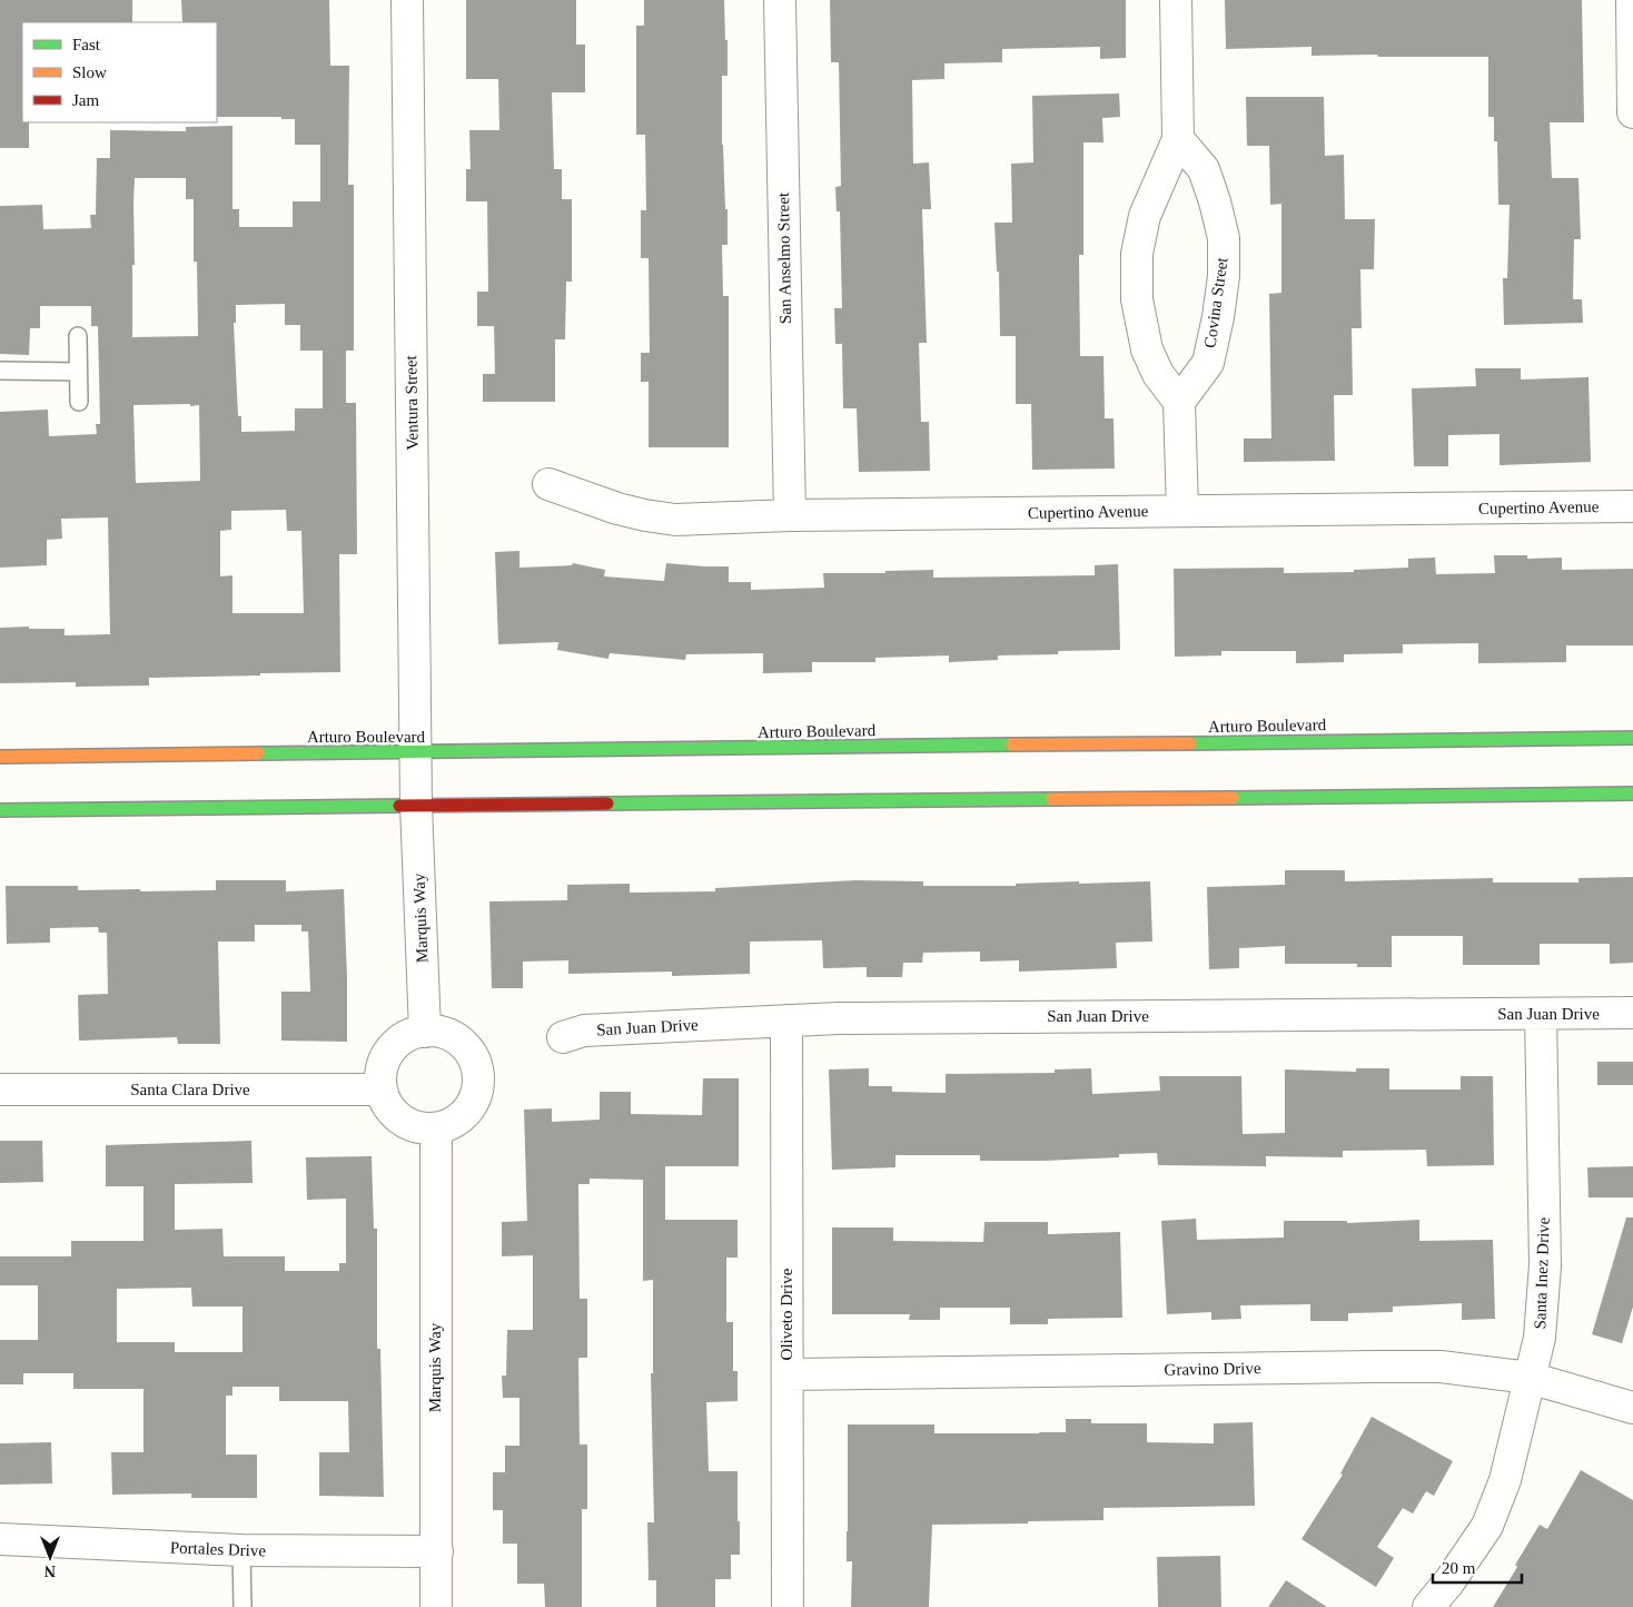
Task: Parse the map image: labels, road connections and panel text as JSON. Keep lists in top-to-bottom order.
{
  "streets": {
    "street": [
      "San Anselmo Street",
      "Covina Street",
      "Ventura Street",
      "Cupertino Avenue",
      "Arturo Boulevard",
      "Marquis Way",
      "San Juan Drive",
      "Santa Clara Drive",
      "Santa Inez Drive",
      "Oliveto Drive",
      "Gravino Drive",
      "Portales Drive"
    ]
  },
  "crossings": [
    ["San Anselmo Street", "Cupertino Avenue"],
    ["Ventura Street", "Arturo Boulevard"],
    ["Ventura Street", "Marquis Way"],
    ["Marquis Way", "Santa Clara Drive"],
    ["Marquis Way", "Portales Drive"],
    ["San Juan Drive", "Santa Inez Drive"],
    ["San Juan Drive", "Oliveto Drive"],
    ["Santa Inez Drive", "Gravino Drive"],
    ["Oliveto Drive", "Gravino Drive"]
  ],
  "legend": ["Fast", "Slow", "Jam"],
  "scale_bar": "20 m",
  "north": "bottom"
}
